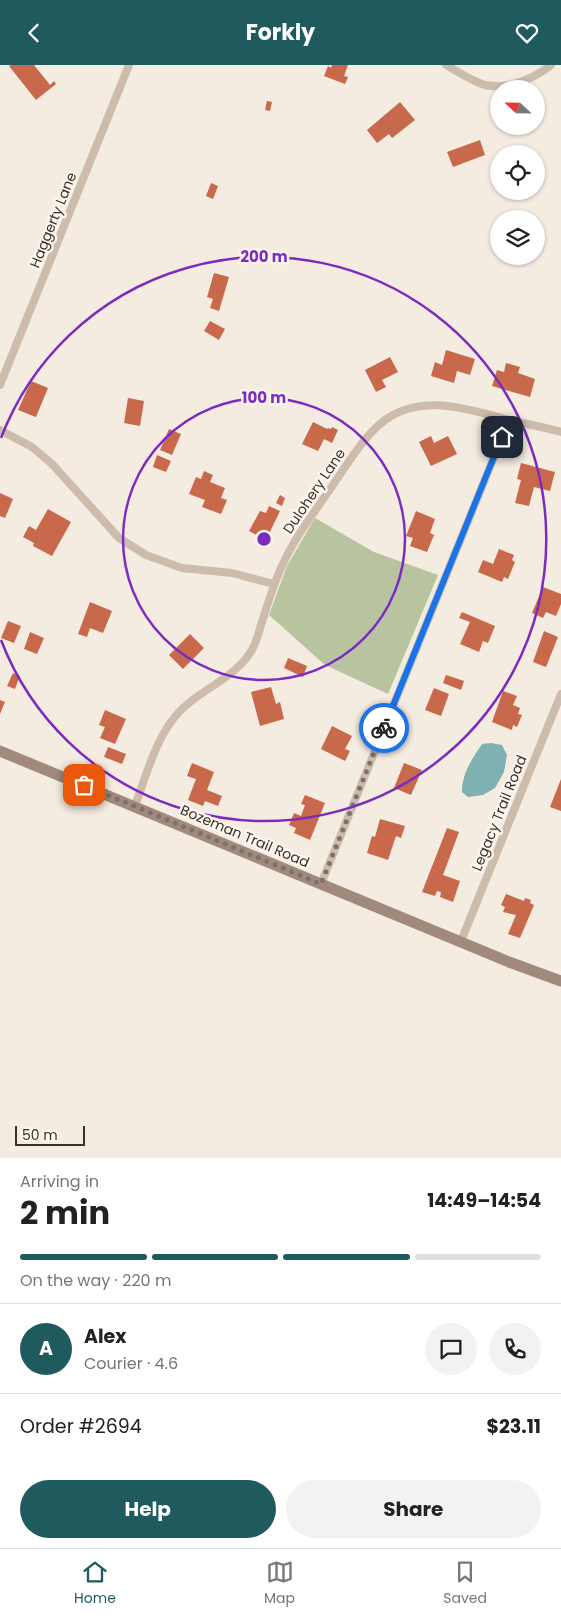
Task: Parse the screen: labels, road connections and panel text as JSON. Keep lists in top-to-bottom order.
{
  "streets": {
    "street": [
      "Haggerty Lane",
      "Dulohery Lane",
      "Legacy Trail Road",
      "Bozeman Trail Road"
    ]
  },
  "crossings": [
    ["Dulohery Lane", "Bozeman Trail Road"],
    ["Legacy Trail Road", "Bozeman Trail Road"]
  ],
  "scale_bar": "50 m",
  "north": "left",
  "page": {
    "header": "Forkly",
    "scale": "50 m",
    "heading": ["2 min", "Arriving in", "14:49–14:54"],
    "panel": [
      "Alex",
      "Courier · 4.6",
      "Order #2694",
      "$23.11"
    ],
    "bar": "On the way · 220 m",
    "round": "A",
    "buttons": ["Help", "Share"],
    "tabs": ["Home", "Map", "Saved"]
  },
  "rings": ["200 m", "100 m"]
}
